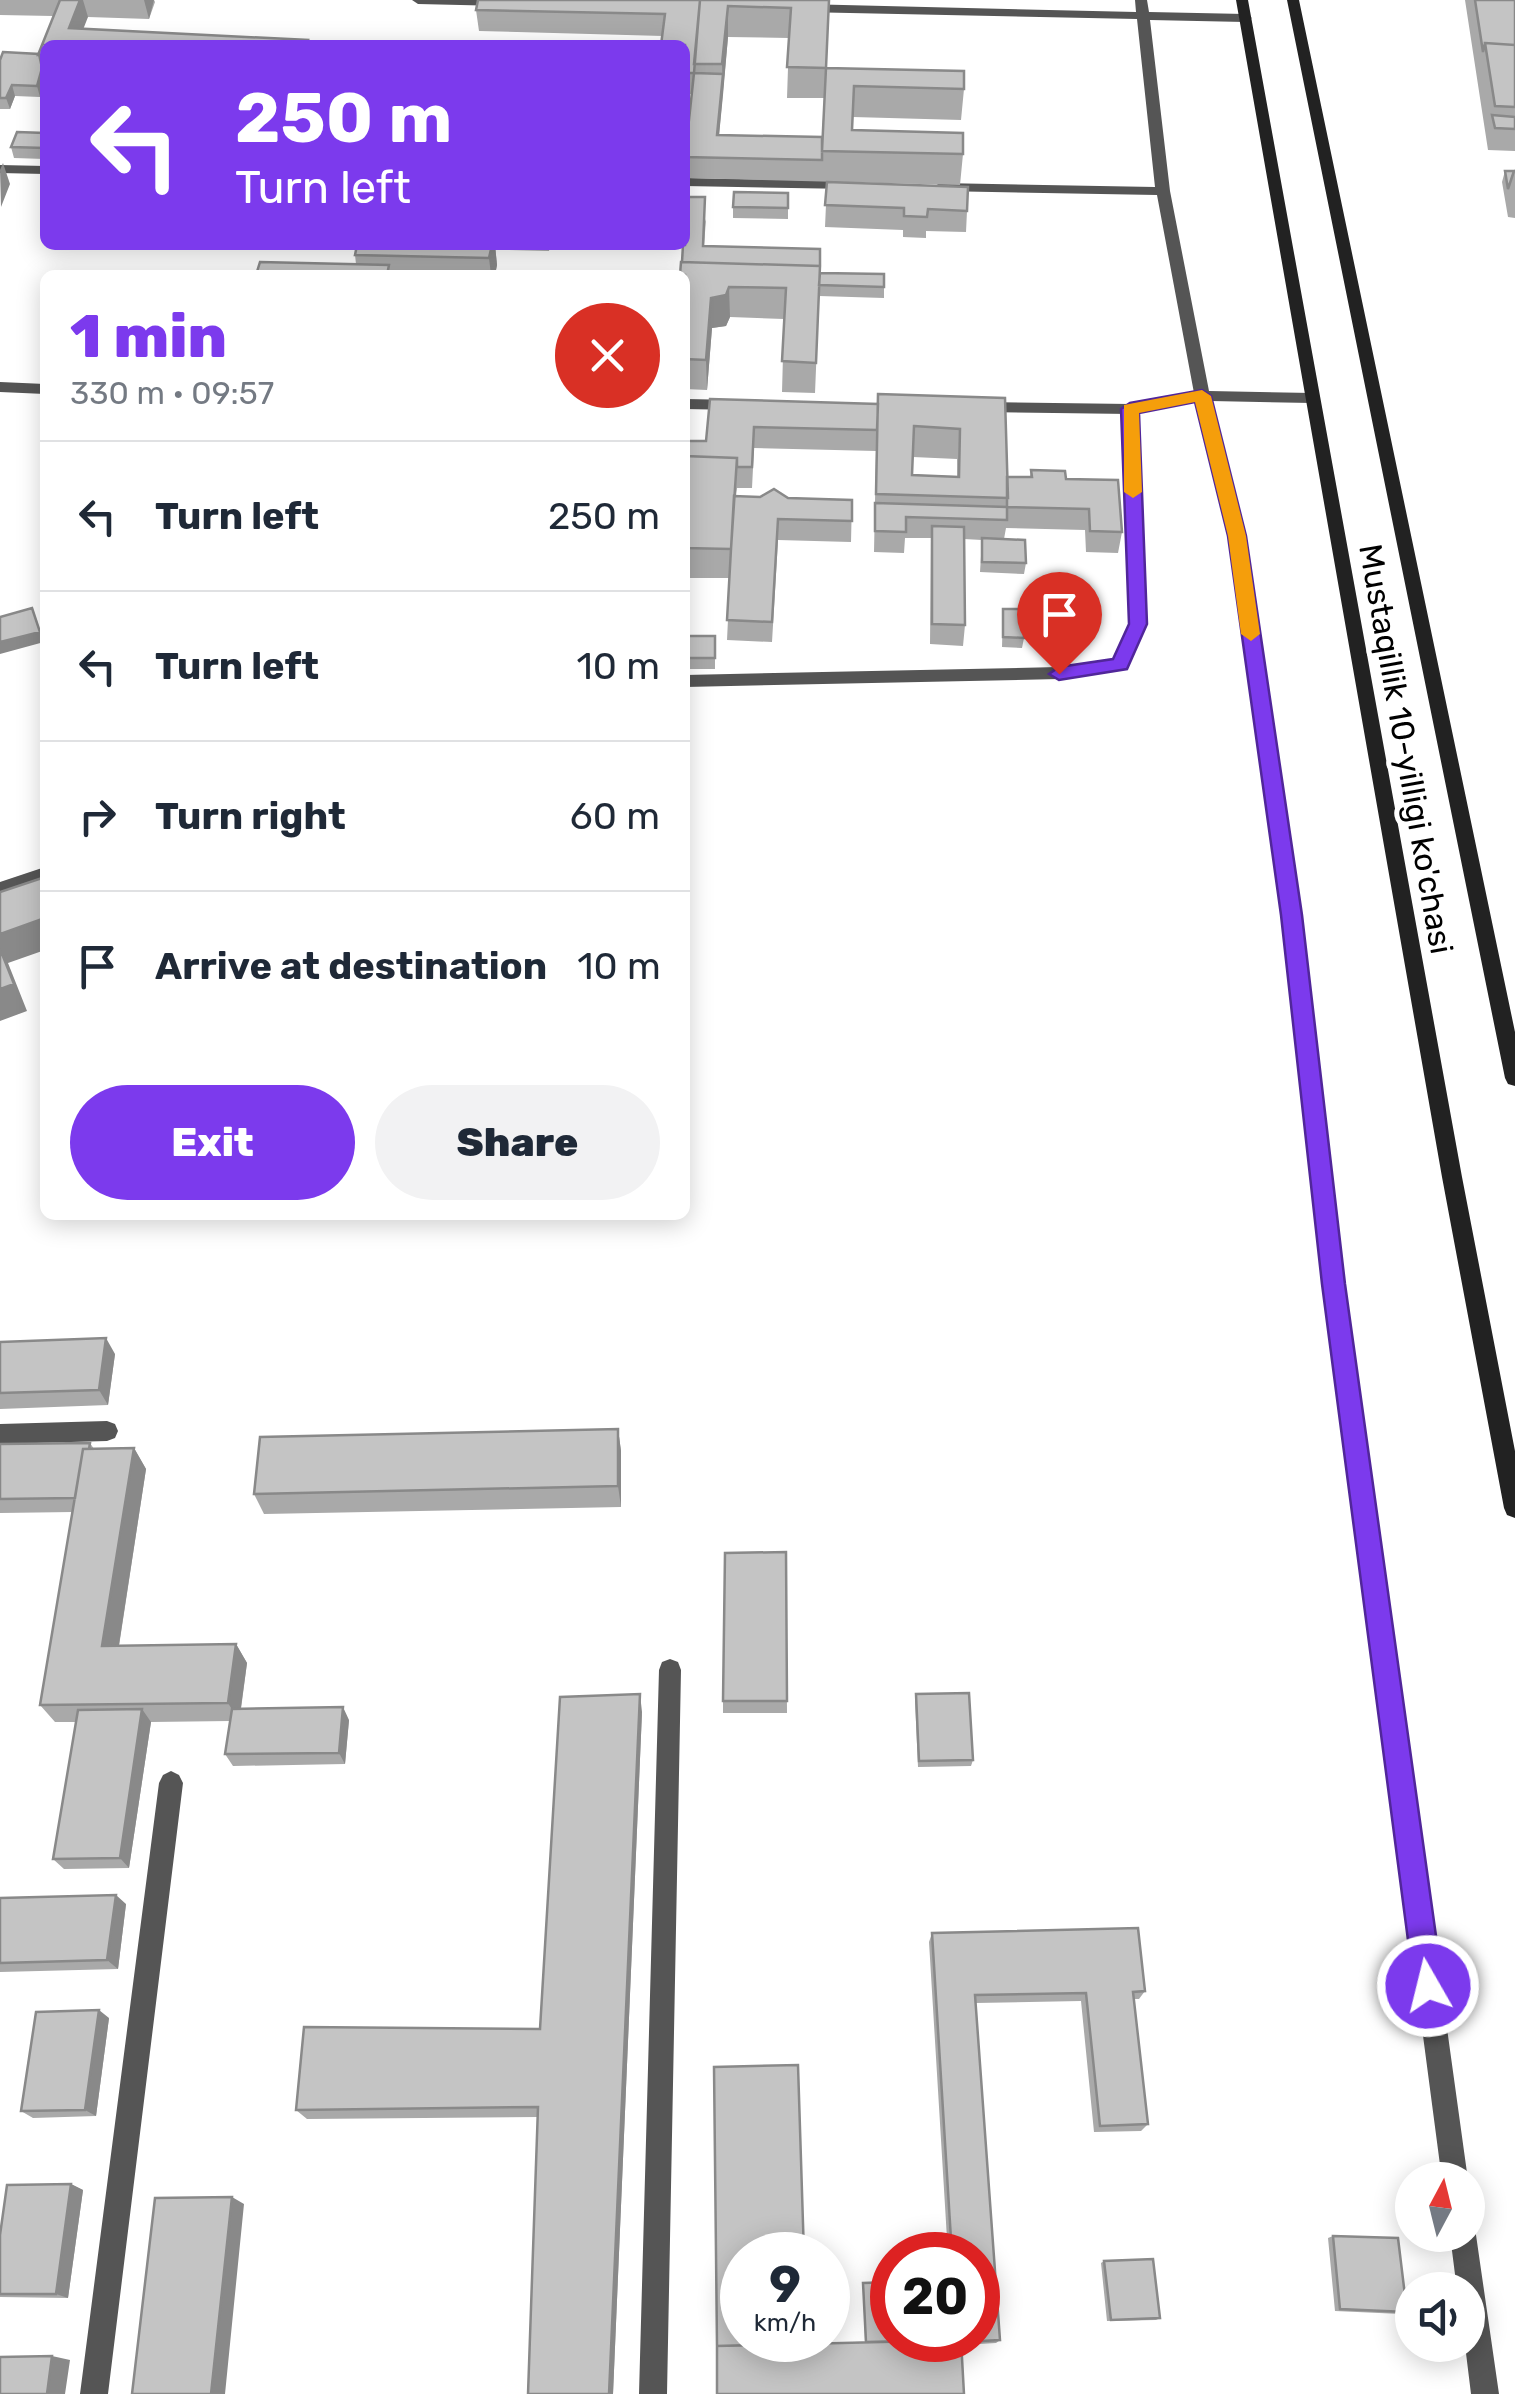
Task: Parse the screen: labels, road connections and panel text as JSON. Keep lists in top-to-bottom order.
{
  "streets": {
    "main road": ["Mustaqillik 10-yilligi ko'chasi"]
  },
  "north": "top",
  "page": {
    "turn": ["250 m", "Turn left"],
    "heading": ["1 min", "330 m · 09:57"],
    "list": [
      {
        "name": "Turn left",
        "value": "250 m"
      },
      {
        "name": "Turn left",
        "value": "10 m"
      },
      {
        "name": "Turn right",
        "value": "60 m"
      },
      {
        "name": "Arrive at destination",
        "value": "10 m"
      }
    ],
    "buttons": ["Exit", "Share"],
    "speed": "9 km/h",
    "limit": "20"
  }
}
